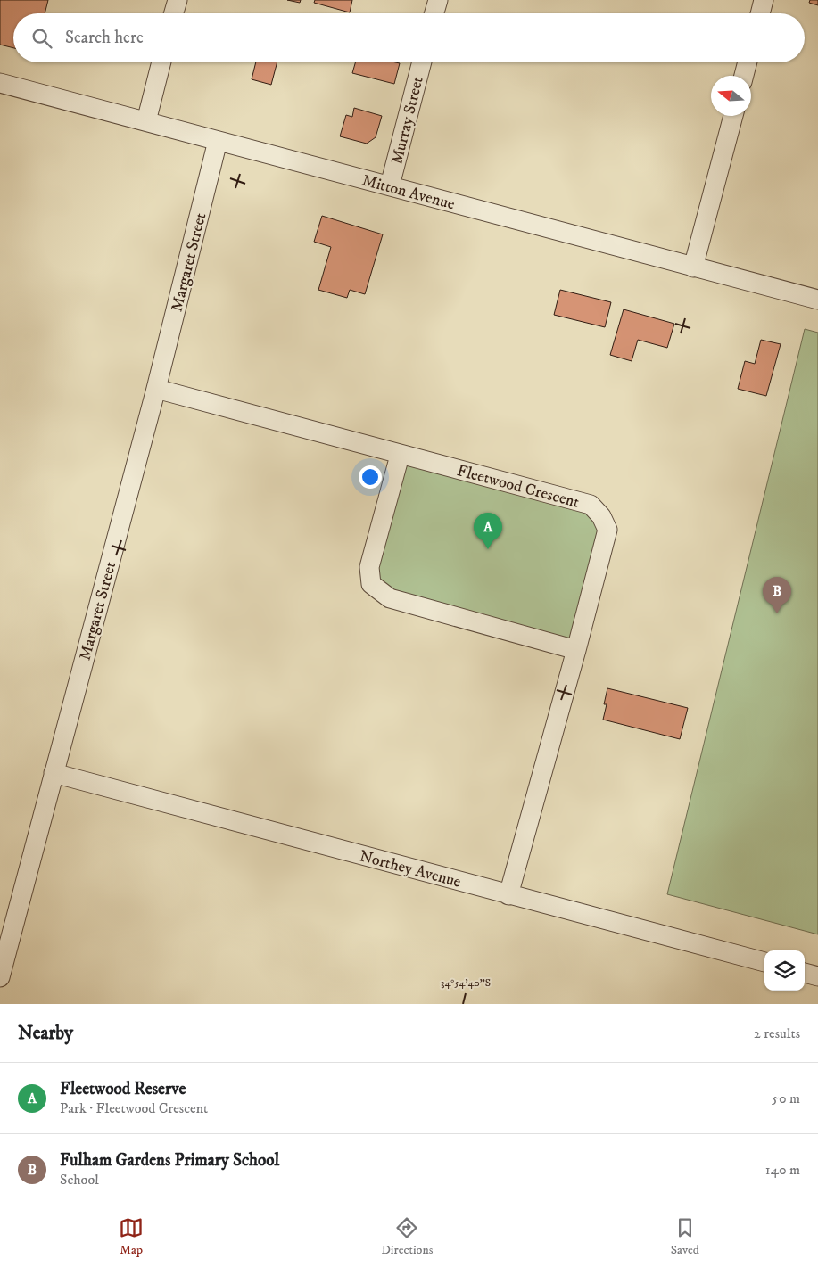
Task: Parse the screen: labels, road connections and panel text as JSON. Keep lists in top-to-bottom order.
{
  "streets": {
    "street": [
      "Murray Street",
      "Mitton Avenue",
      "Margaret Street",
      "Fleetwood Crescent",
      "Northey Avenue"
    ]
  },
  "crossings": [
    ["Murray Street", "Mitton Avenue"],
    ["Mitton Avenue", "Margaret Street"],
    ["Margaret Street", "Fleetwood Crescent"],
    ["Margaret Street", "Northey Avenue"],
    ["Fleetwood Crescent", "Northey Avenue"]
  ],
  "north": "left",
  "page": {
    "search": "Search here",
    "pins": ["A", "B"],
    "heading": ["Nearby", "2 results"],
    "list": [
      {
        "mark": "A",
        "name": "Fleetwood Reserve",
        "note": "Park · Fleetwood Crescent",
        "value": "50 m"
      },
      {
        "mark": "B",
        "name": "Fulham Gardens Primary School",
        "note": "School",
        "value": "140 m"
      }
    ],
    "nav": ["Map", "Directions", "Saved"]
  },
  "coordinates": ["34°54'40\"S"]
}
